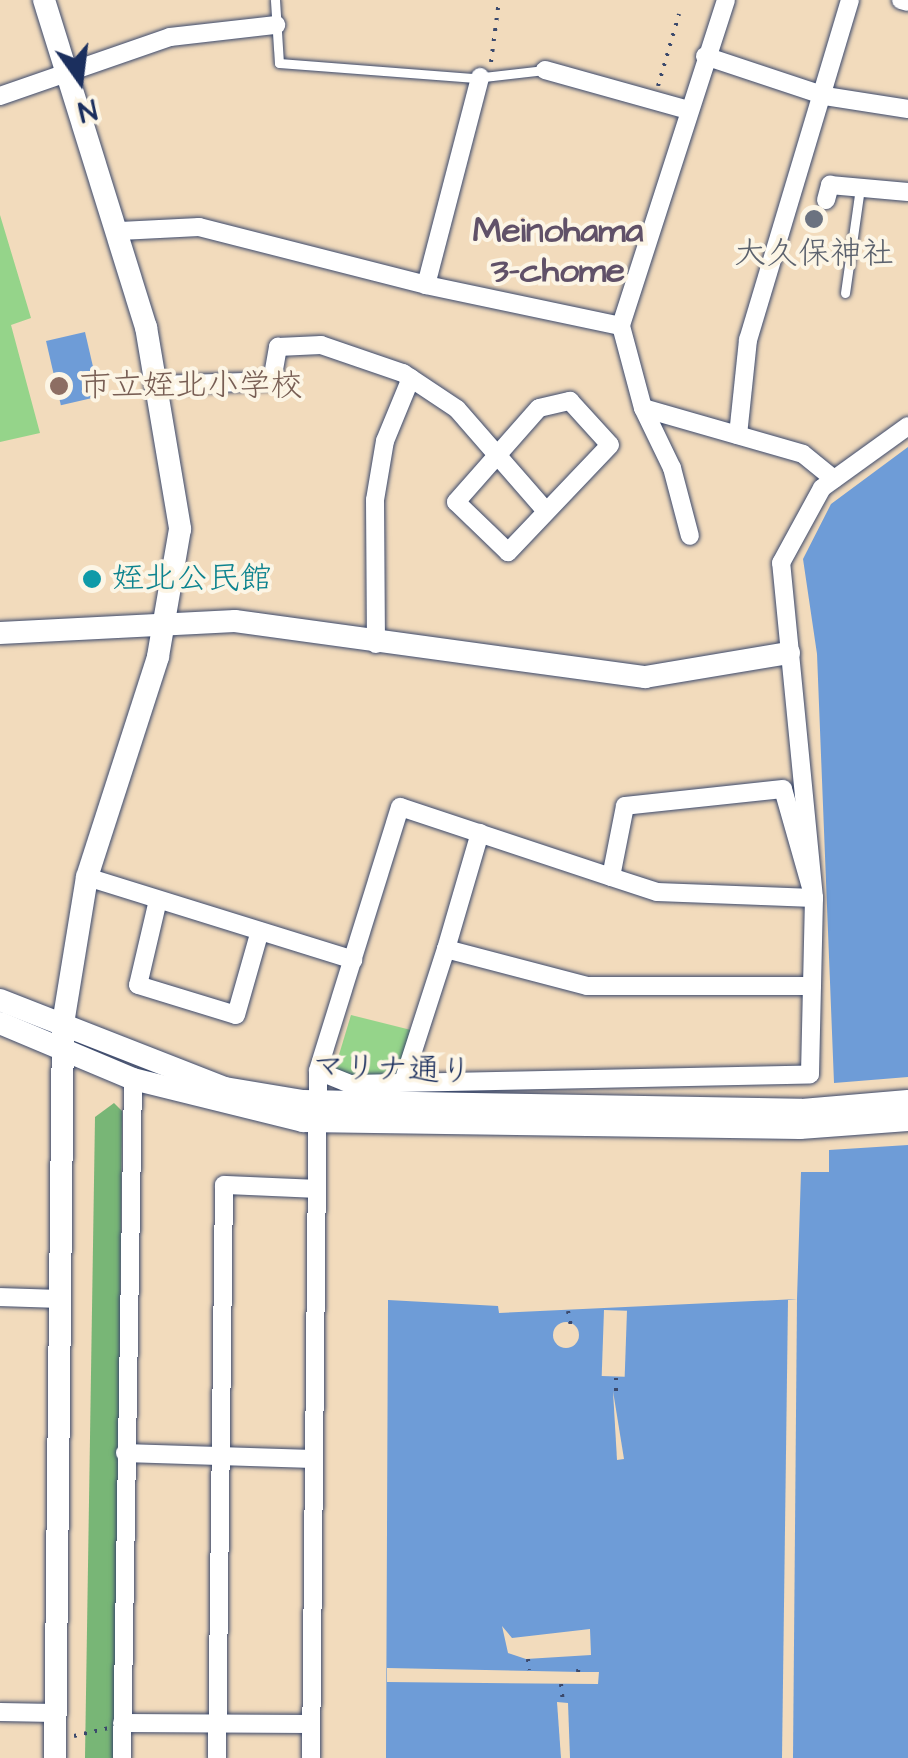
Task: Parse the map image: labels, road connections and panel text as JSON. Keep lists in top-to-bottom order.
{
  "streets": {
    "street": ["マリナ通り"]
  },
  "districts": ["Meinohama 3-chome"],
  "places": ["大久保神社", "市立姪北小学校", "姪北公民館"],
  "north": "bottom"
}
